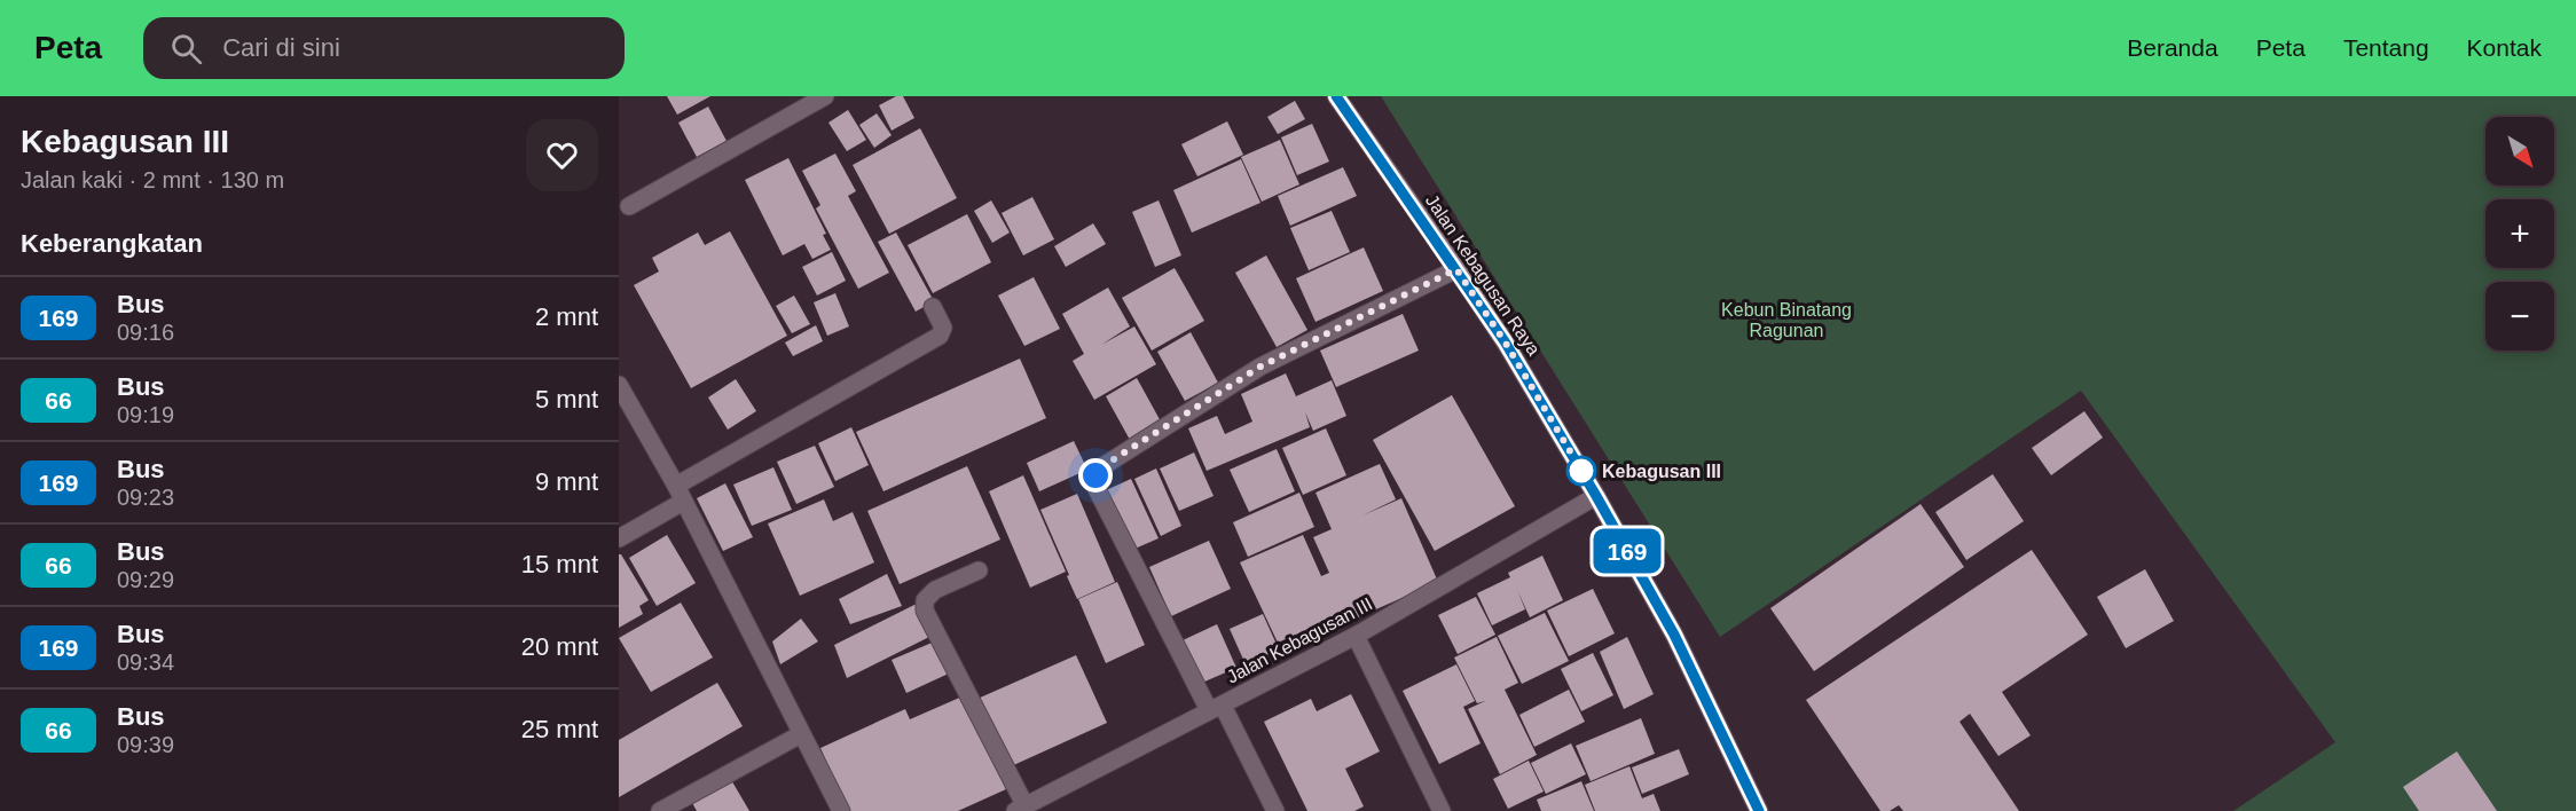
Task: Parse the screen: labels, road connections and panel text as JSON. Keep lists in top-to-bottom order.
{
  "streets": {
    "main road": ["Jalan Kebagusan Raya"],
    "street": ["Jalan Kebagusan III"]
  },
  "crossings": [
    ["Jalan Kebagusan Raya", "Jalan Kebagusan III"]
  ],
  "parks": ["Kebun Binatang Ragunan"],
  "places": ["Kebagusan III"],
  "lines": ["bus line 169"],
  "north": "bottom right",
  "page": {
    "header": "Peta",
    "search": "Cari di sini",
    "nav": [
      "Beranda",
      "Peta",
      "Tentang",
      "Kontak"
    ],
    "heading": [
      ["Kebagusan III", "Jalan kaki · 2 mnt · 130 m"],
      "Keberangkatan"
    ],
    "on_map": "169",
    "map_buttons": ["+", "−"],
    "list": [
      {
        "mark": "169",
        "name": "Bus",
        "note": "09:16",
        "value": "2 mnt"
      },
      {
        "mark": "66",
        "name": "Bus",
        "note": "09:19",
        "value": "5 mnt"
      },
      {
        "mark": "169",
        "name": "Bus",
        "note": "09:23",
        "value": "9 mnt"
      },
      {
        "mark": "66",
        "name": "Bus",
        "note": "09:29",
        "value": "15 mnt"
      },
      {
        "mark": "169",
        "name": "Bus",
        "note": "09:34",
        "value": "20 mnt"
      },
      {
        "mark": "66",
        "name": "Bus",
        "note": "09:39",
        "value": "25 mnt"
      }
    ]
  }
}
